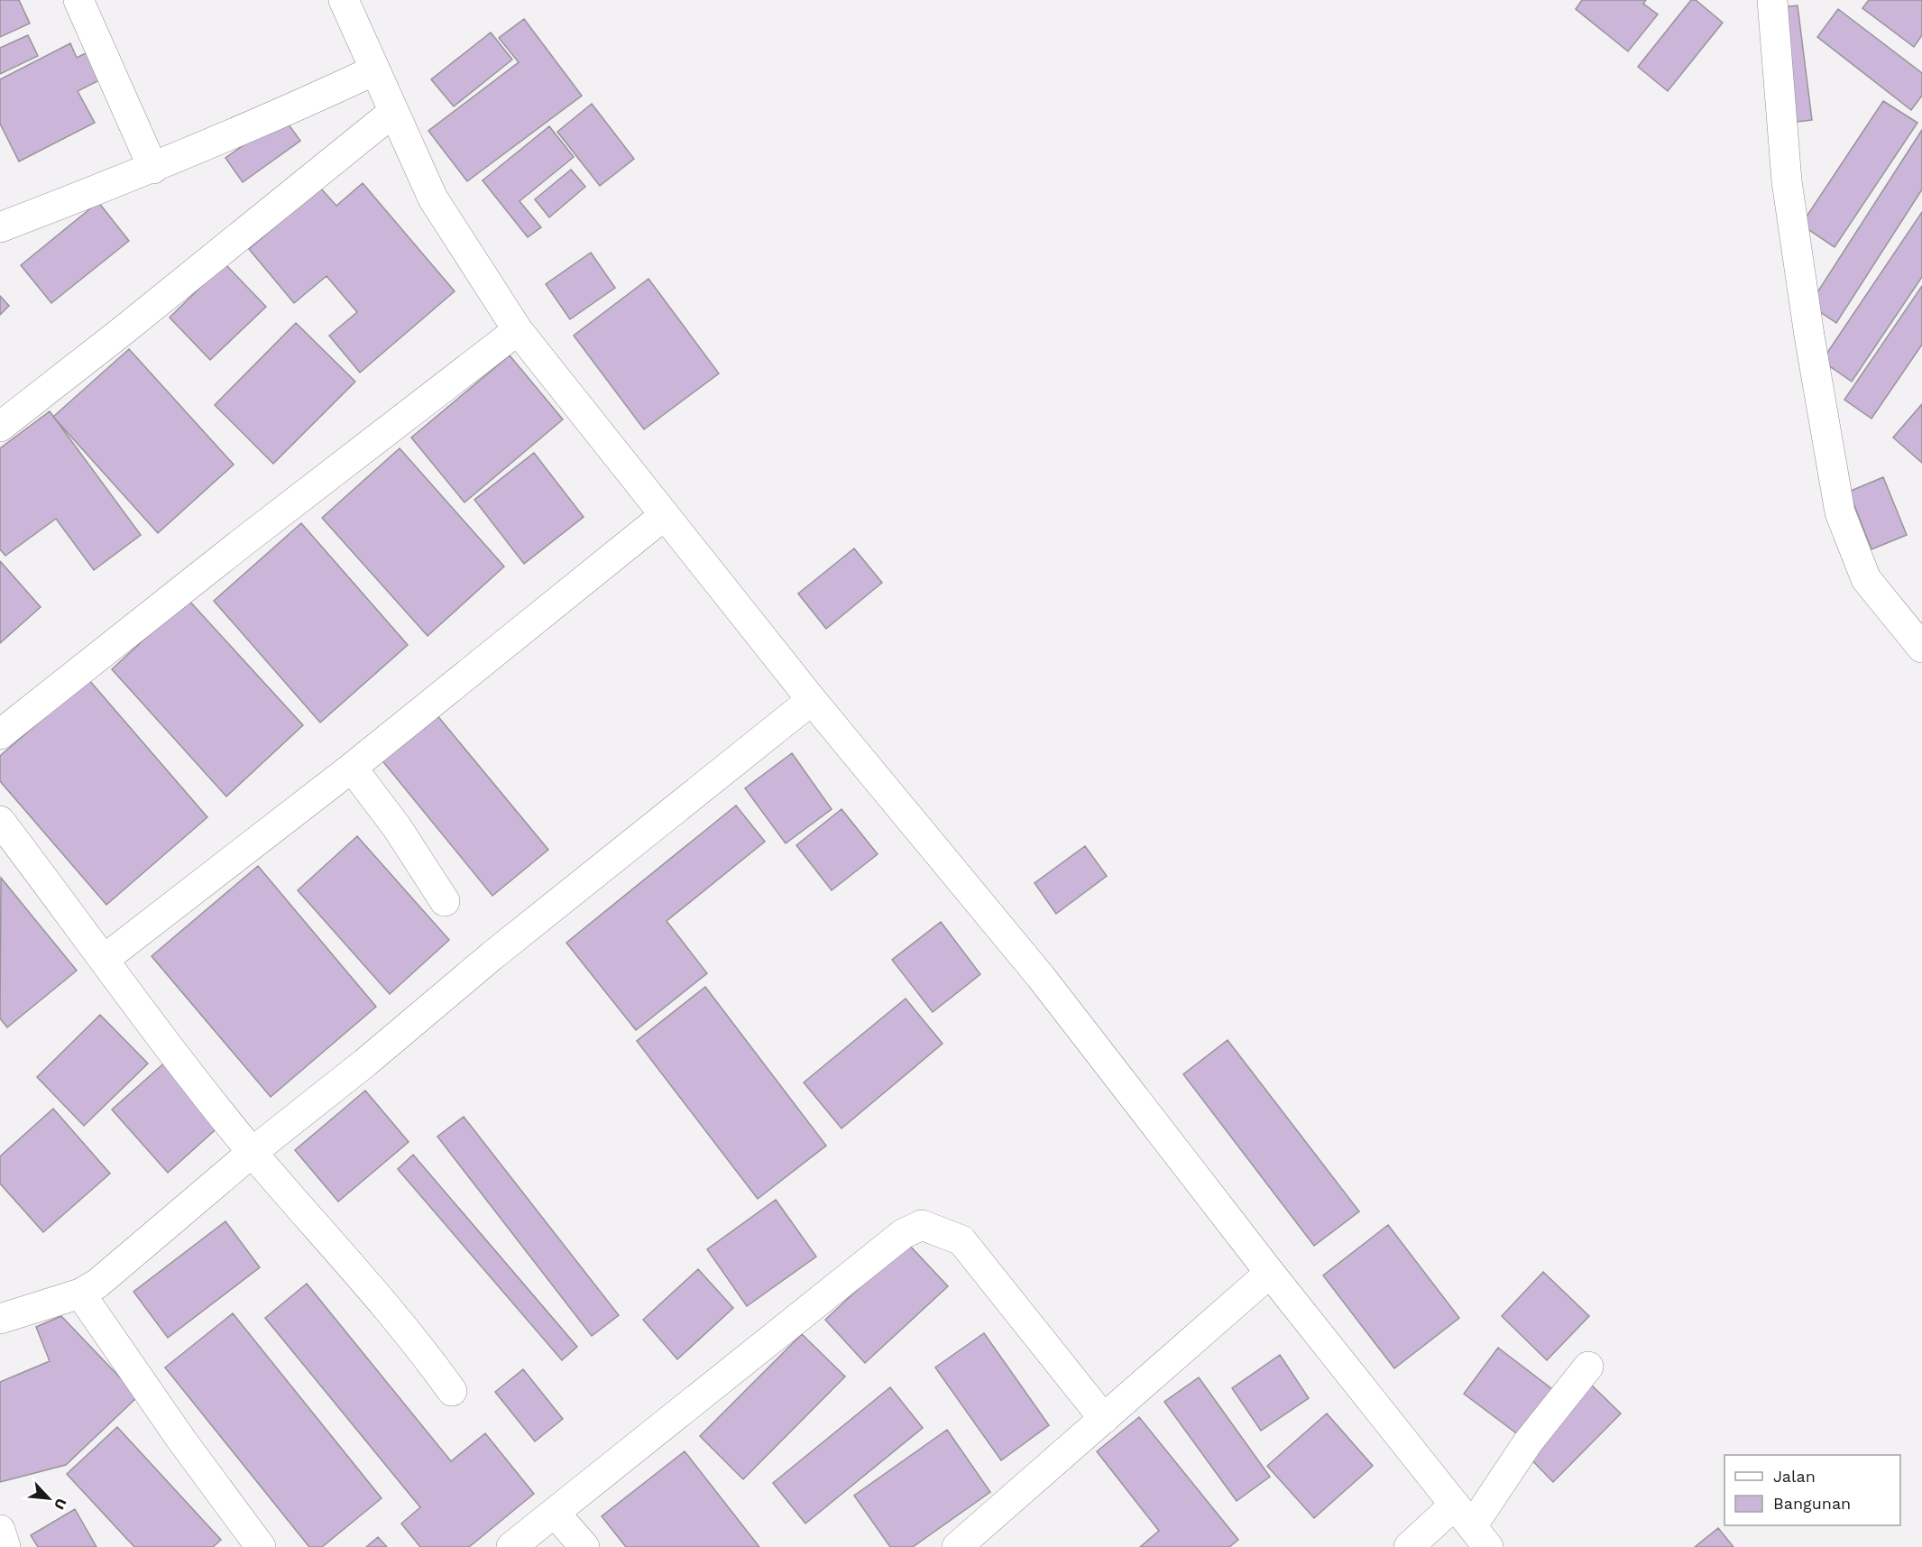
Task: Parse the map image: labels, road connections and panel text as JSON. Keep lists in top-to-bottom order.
{
  "legend": ["Jalan", "Bangunan"],
  "north": "bottom right"
}
